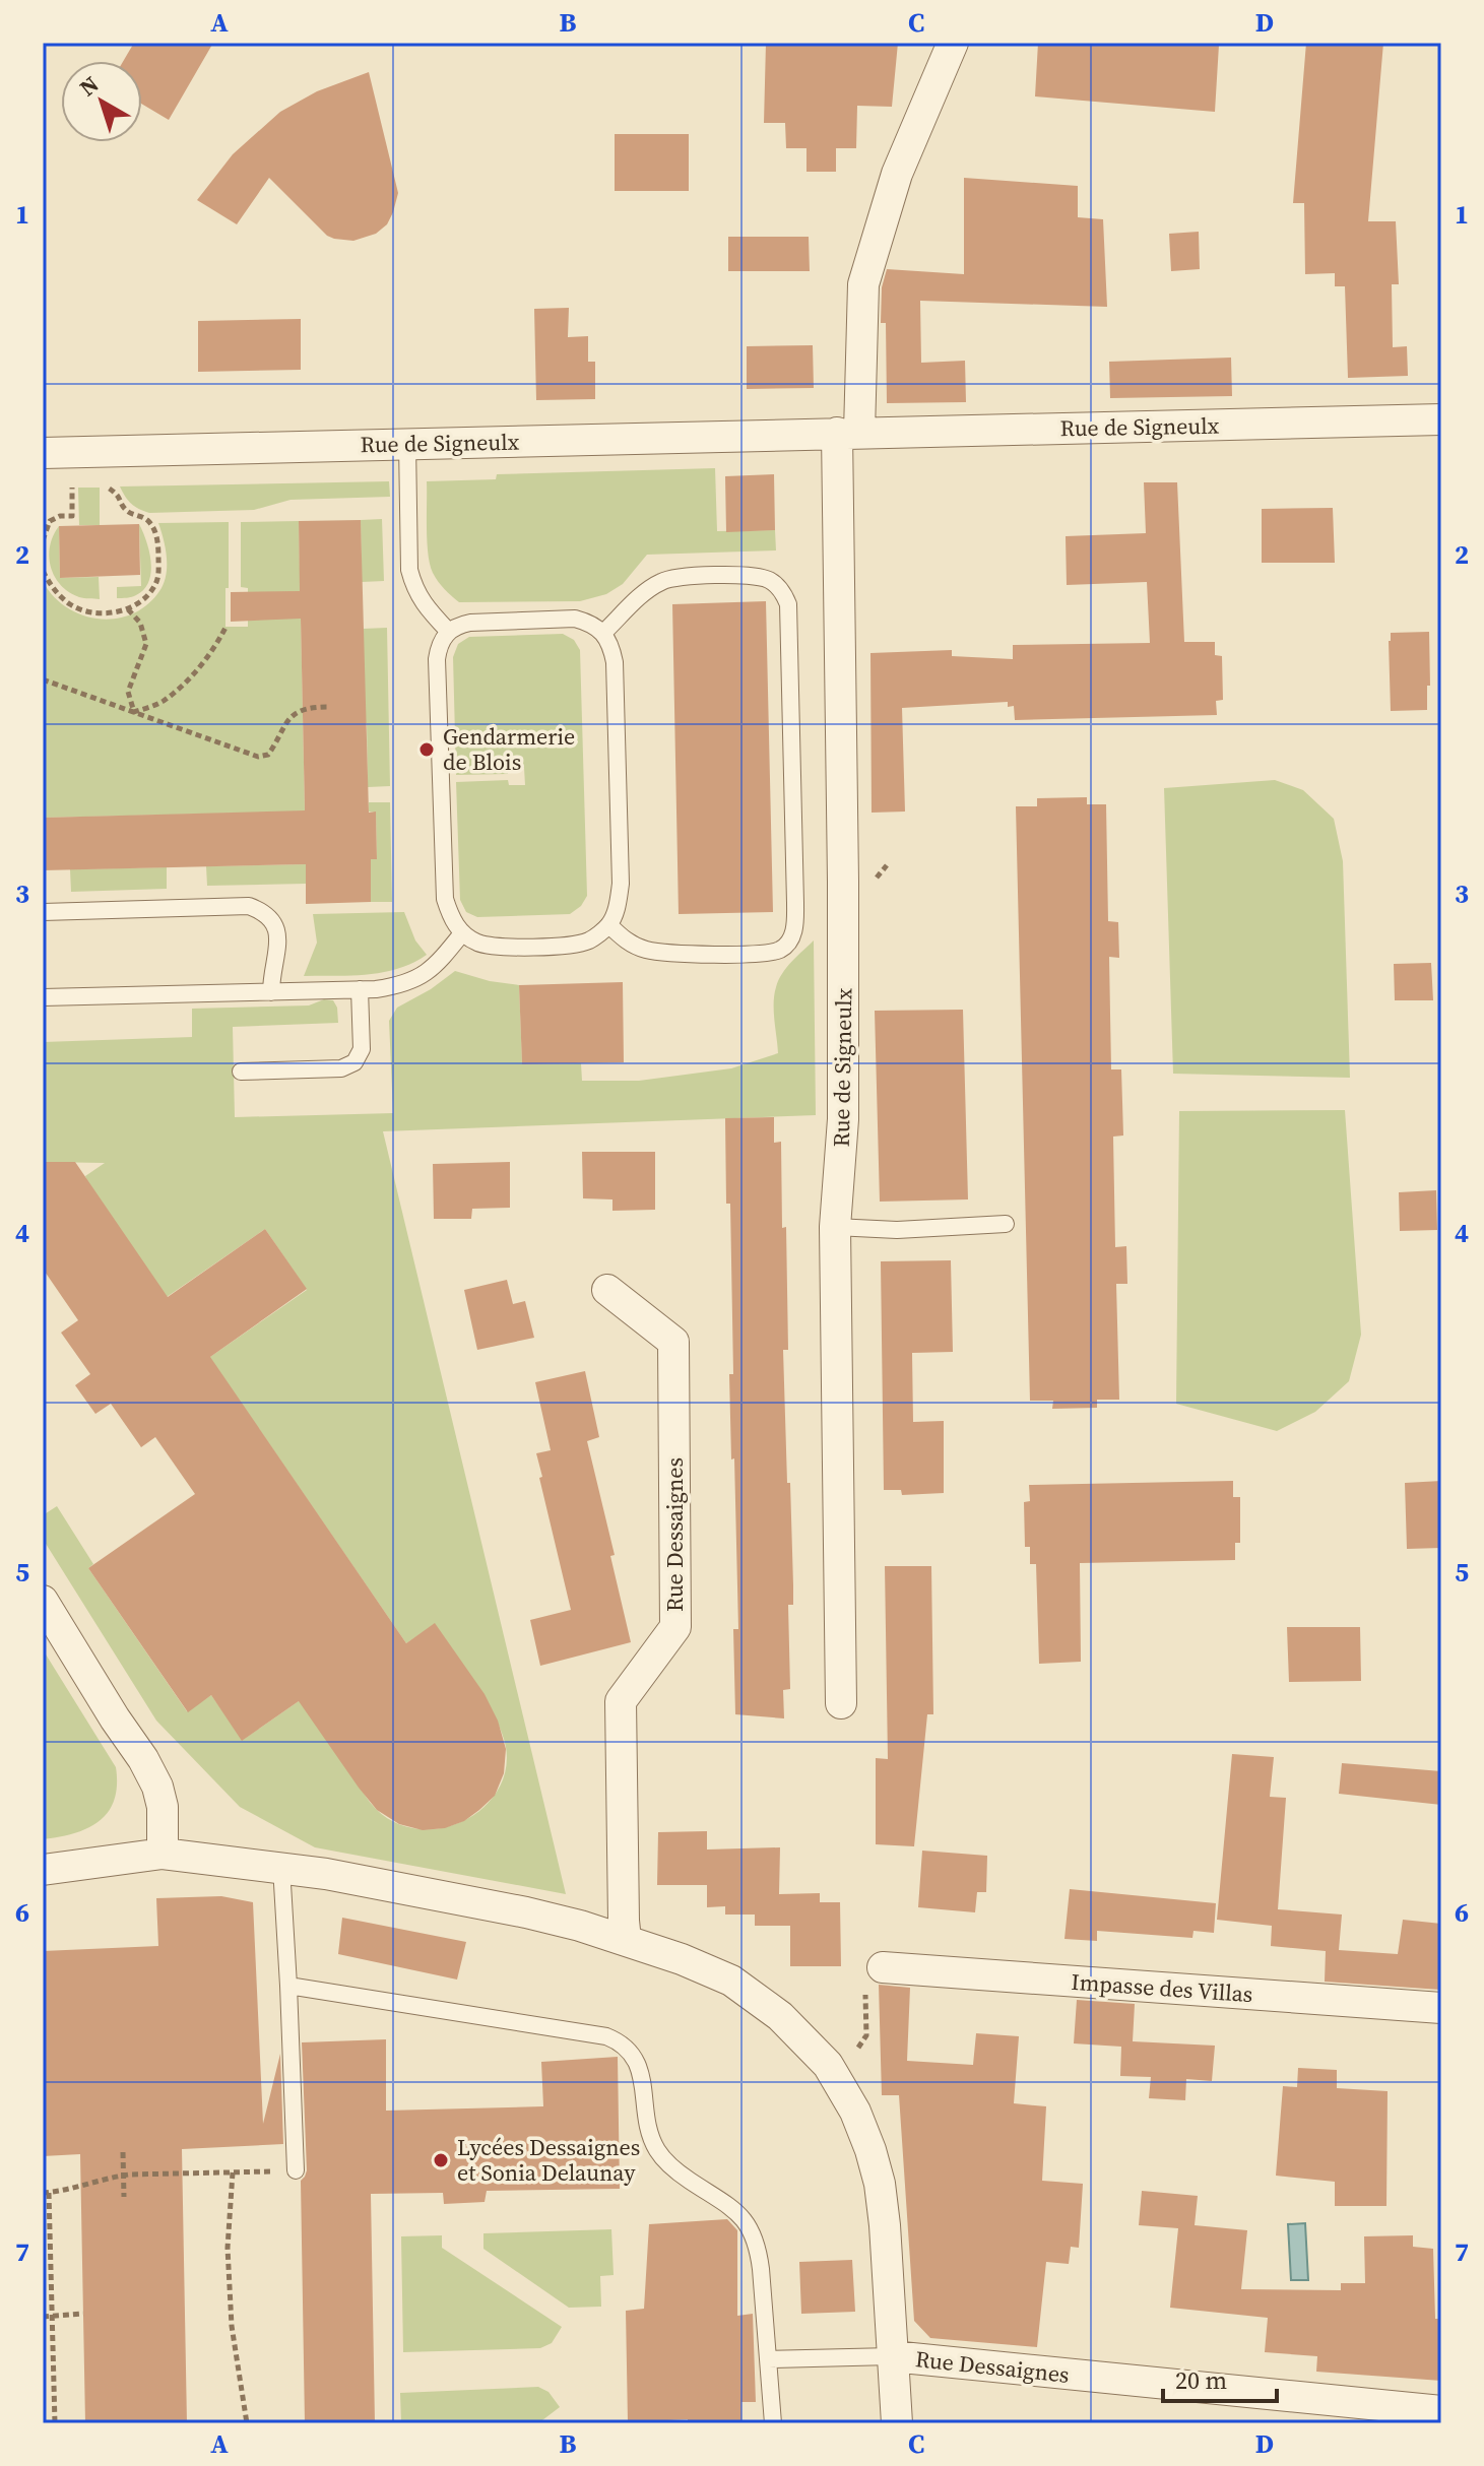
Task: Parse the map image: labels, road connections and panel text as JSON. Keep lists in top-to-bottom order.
{
  "streets": {
    "street": ["Rue de Signeulx", "Rue Dessaignes", "Impasse des Villas"]
  },
  "places": ["Gendarmerie de Blois", "Lycées Dessaignes et Sonia Delaunay"],
  "scale_bar": "20 m",
  "north": "top left",
  "grid": {
    "columns": [
      "A",
      "B",
      "C",
      "D"
    ],
    "rows": [
      "1",
      "2",
      "3",
      "4",
      "5",
      "6",
      "7"
    ]
  }
}
